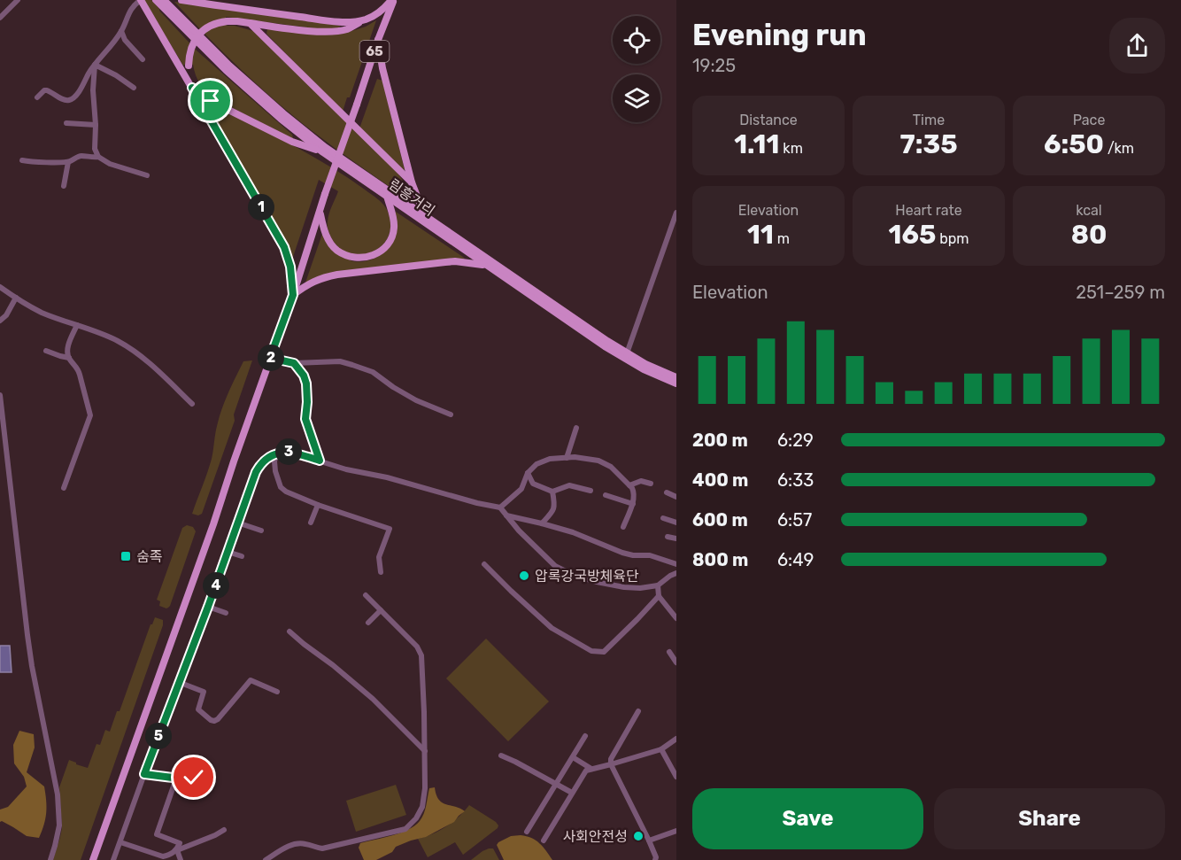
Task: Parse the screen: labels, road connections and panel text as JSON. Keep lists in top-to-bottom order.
{
  "streets": {
    "main road": ["65", "림흥거리"]
  },
  "places": {
    "transit": ["숨족"],
    "other": ["압록강국방체육단", "사회안전성"]
  },
  "page": {
    "heading": ["Evening run", "19:25"],
    "stats": [
      ["Distance", "1.11 km"],
      ["Time", "7:35"],
      ["Pace", "6:50 /km"],
      ["Elevation", "11 m"],
      ["Heart rate", "165 bpm"],
      ["kcal", "80"]
    ],
    "pins": [
      "1",
      "2",
      "3",
      "4",
      "5"
    ],
    "chart": ["Elevation", "251–259 m"],
    "list": [
      {
        "name": "200 m",
        "note": "6:29"
      },
      {
        "name": "400 m",
        "note": "6:33"
      },
      {
        "name": "600 m",
        "note": "6:57"
      },
      {
        "name": "800 m",
        "note": "6:49"
      }
    ],
    "buttons": ["Save", "Share"]
  }
}
